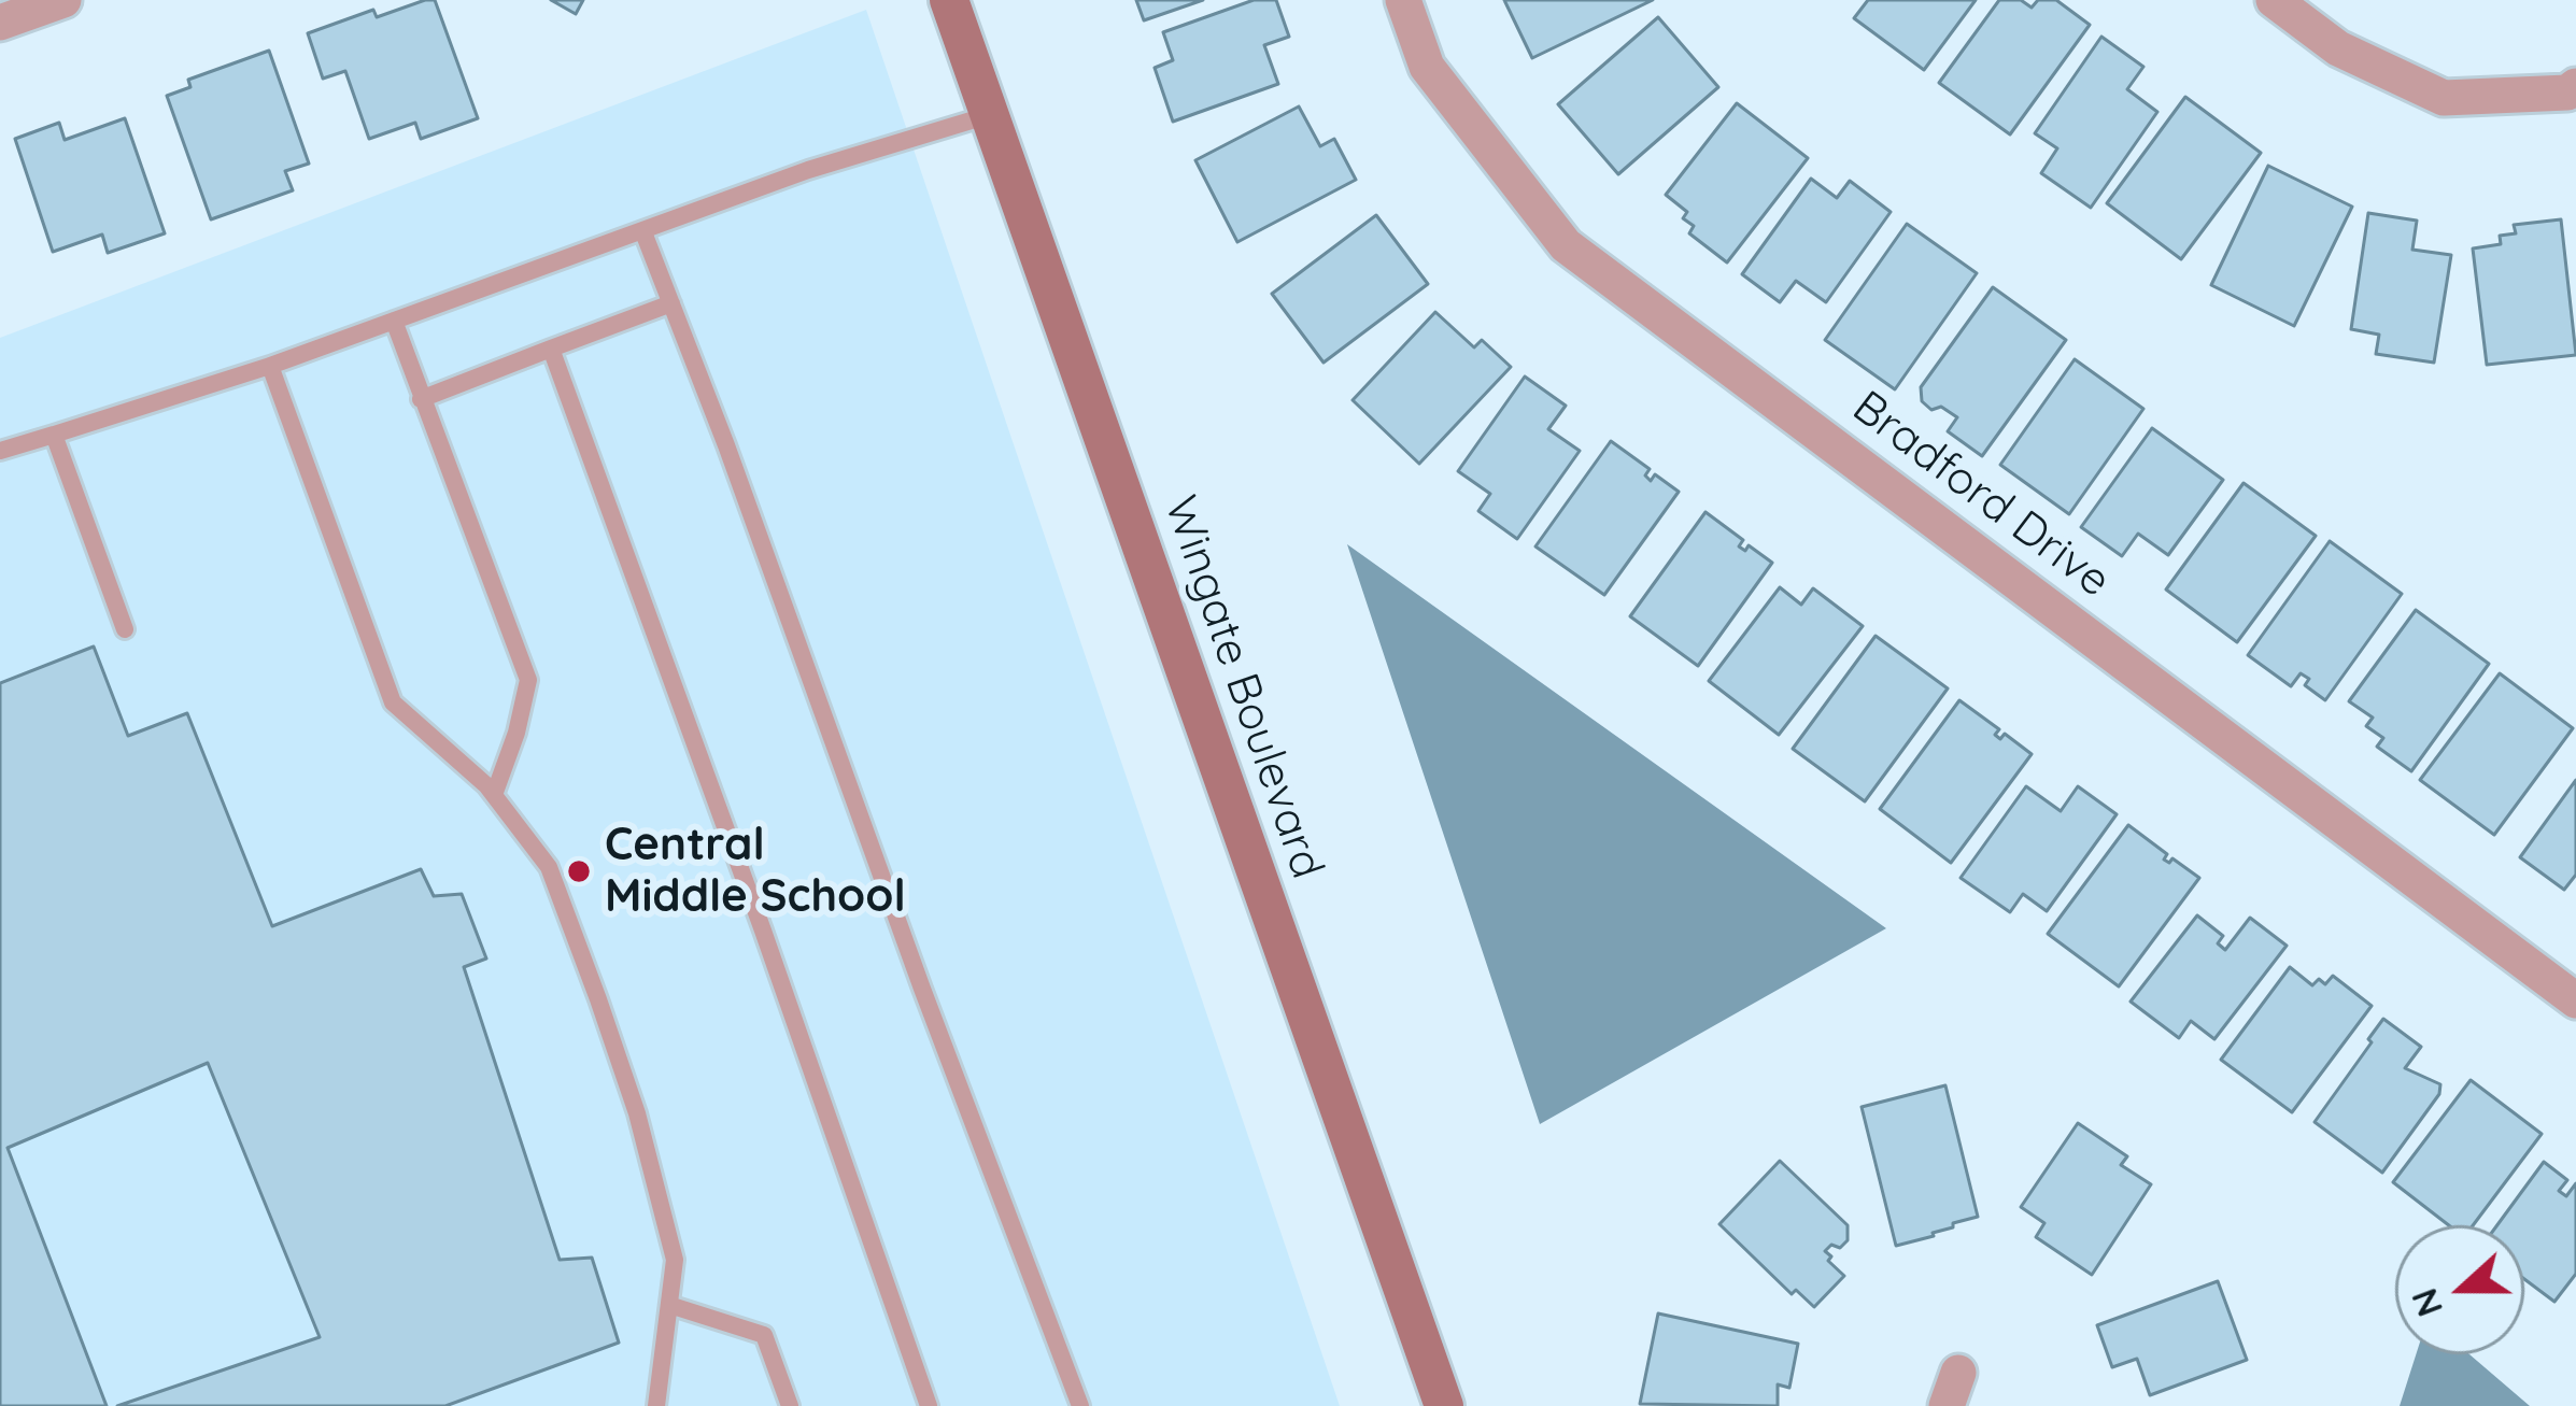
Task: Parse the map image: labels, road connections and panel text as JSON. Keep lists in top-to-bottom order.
{
  "streets": {
    "street": ["Bradford Drive", "Wingate Boulevard"]
  },
  "places": ["Central Middle School"],
  "north": "left"
}
